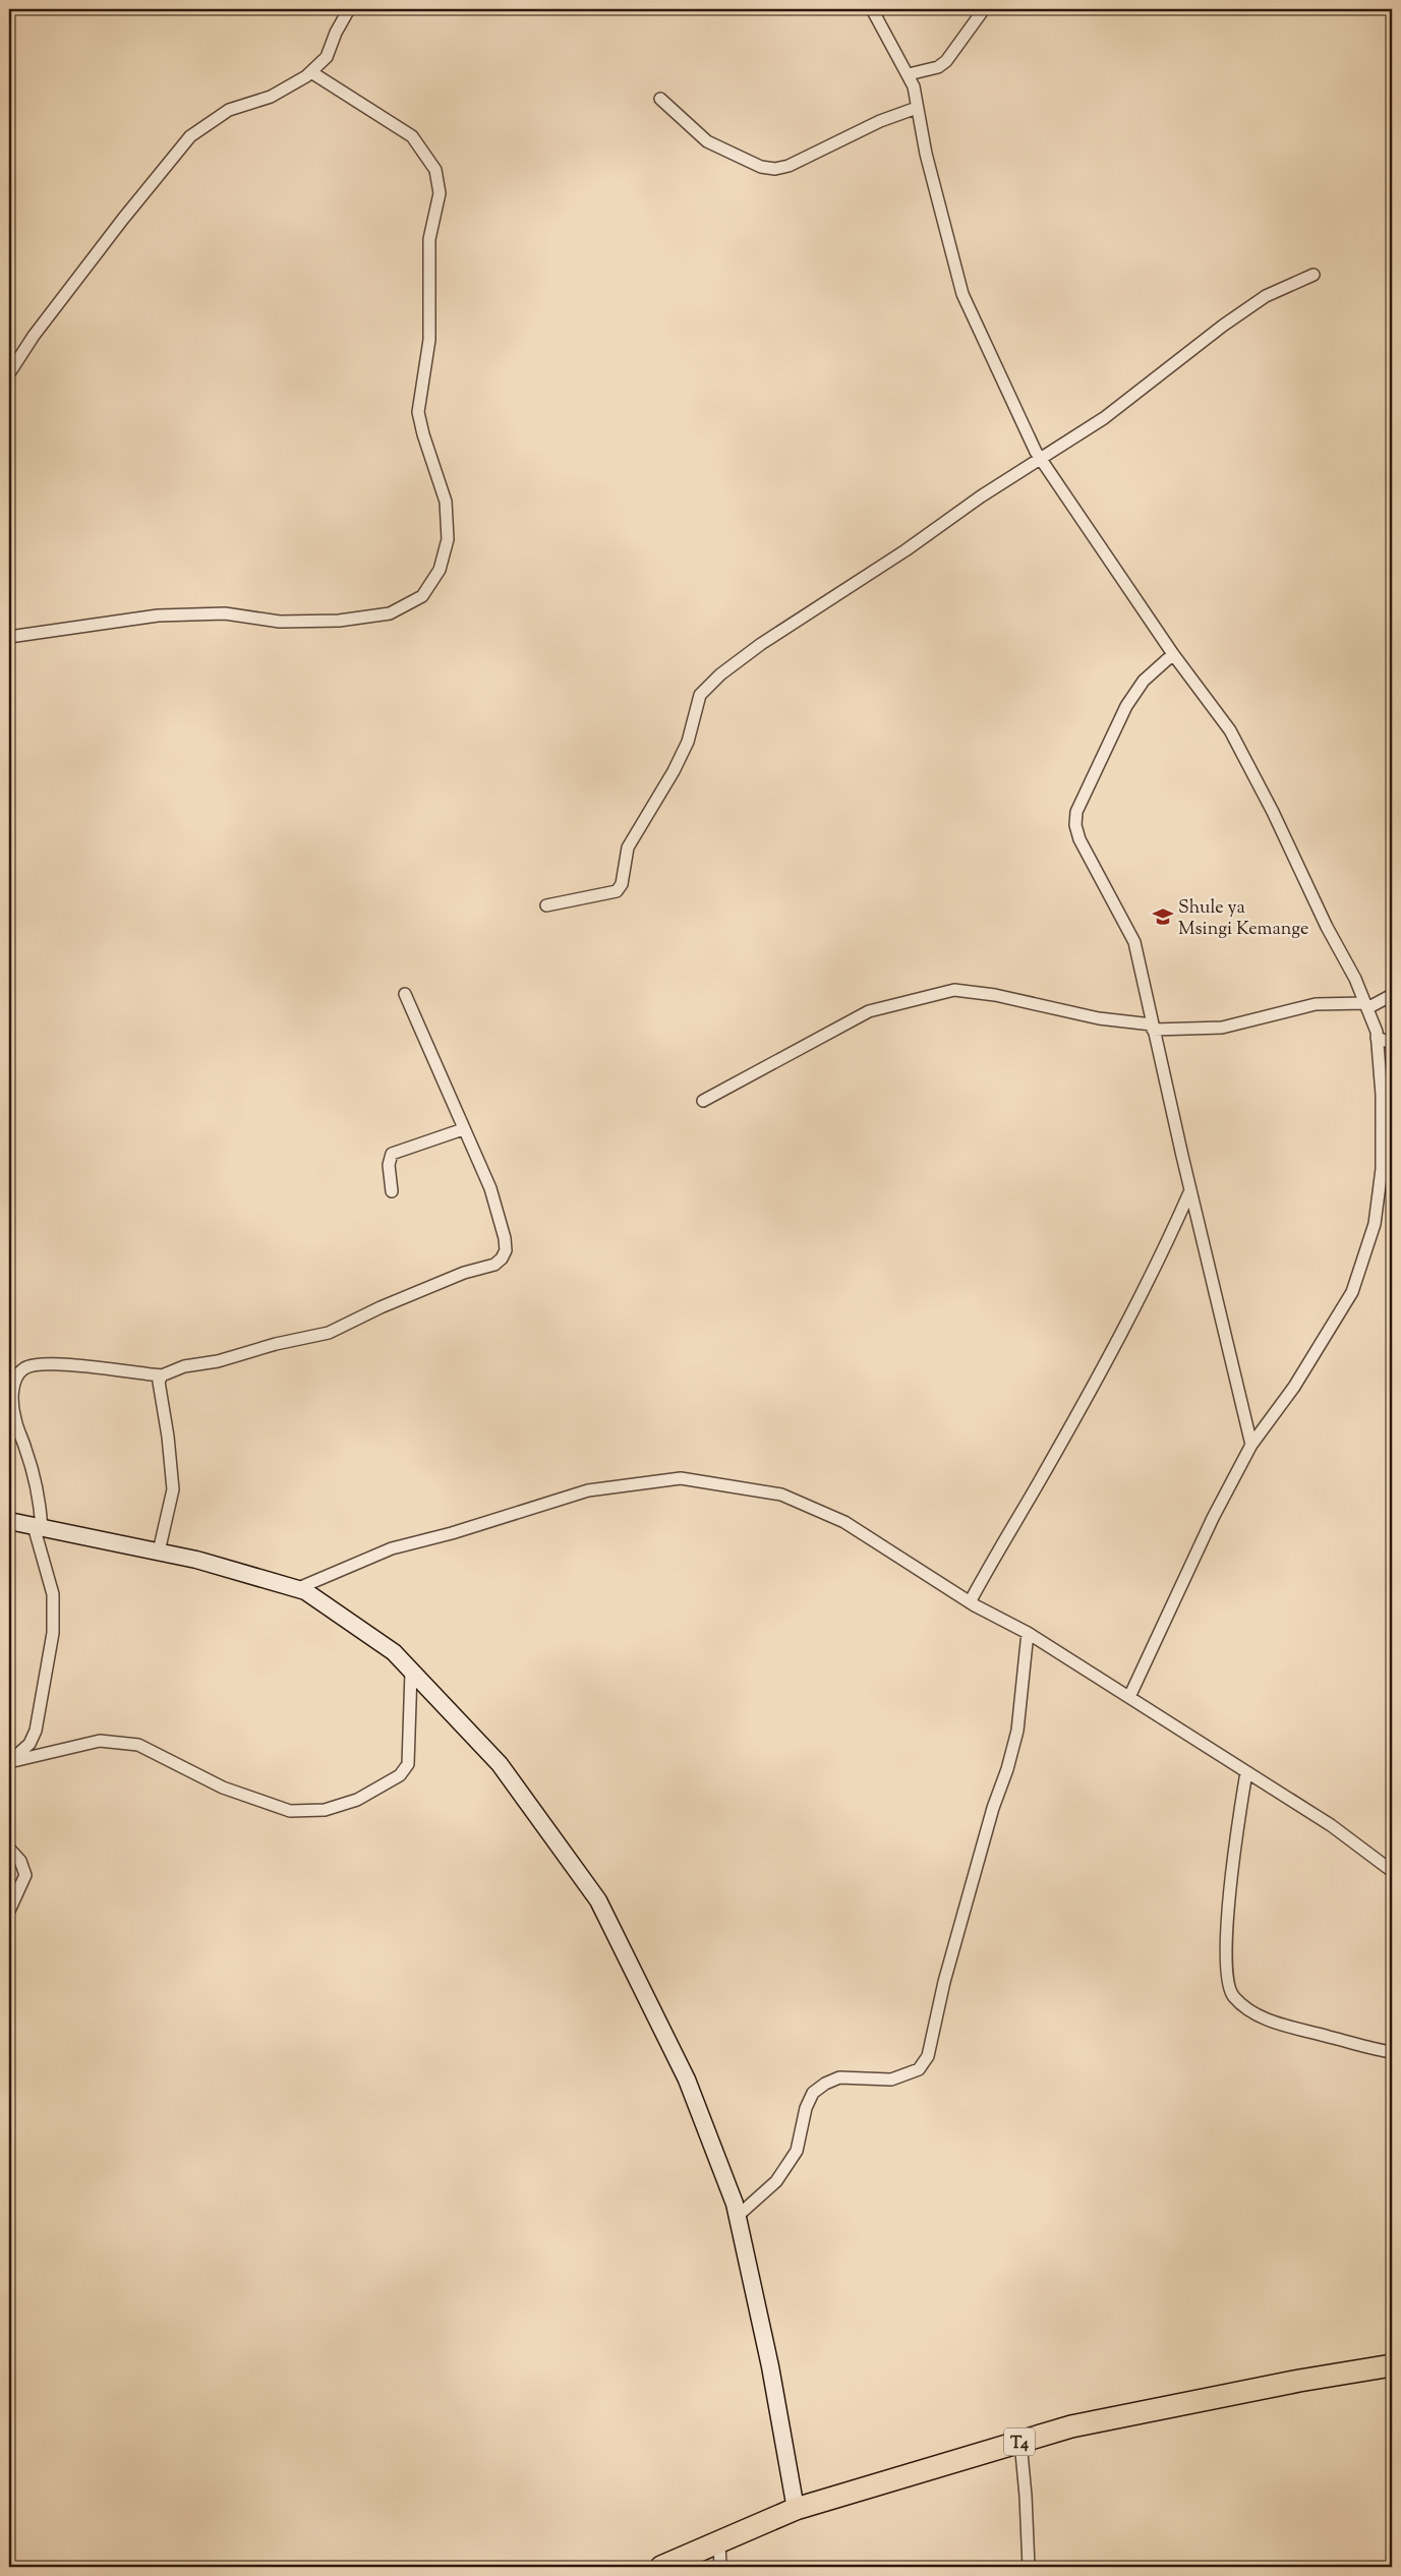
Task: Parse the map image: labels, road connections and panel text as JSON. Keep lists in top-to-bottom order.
{
  "streets": {
    "highway": ["T4"]
  },
  "places": {
    "school or university": ["Shule ya Msingi Kemange"]
  }
}
